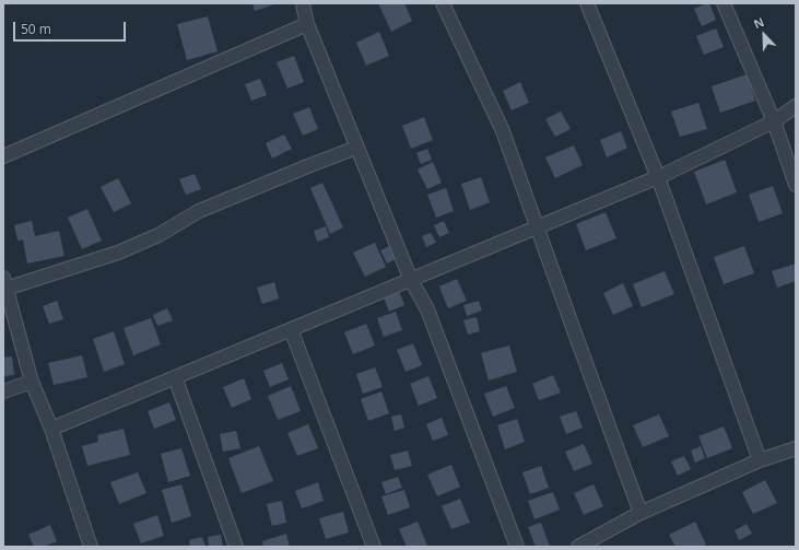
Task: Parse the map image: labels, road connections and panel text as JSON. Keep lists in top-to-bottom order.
{
  "scale_bar": "50 m",
  "north": "top left"
}
